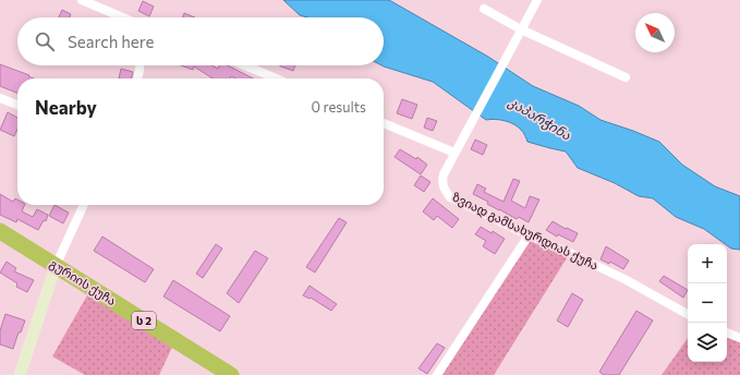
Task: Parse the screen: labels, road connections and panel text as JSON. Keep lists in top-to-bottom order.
{
  "streets": {
    "highway": ["გურიის ქუჩა", "ს 2"],
    "street": ["ზვიად გამსახურდიას ქუჩა"]
  },
  "water": ["კაპარჭინა"],
  "north": "top left",
  "page": {
    "search": "Search here",
    "heading": ["Nearby", "0 results"],
    "map_buttons": ["+", "−"]
  }
}
